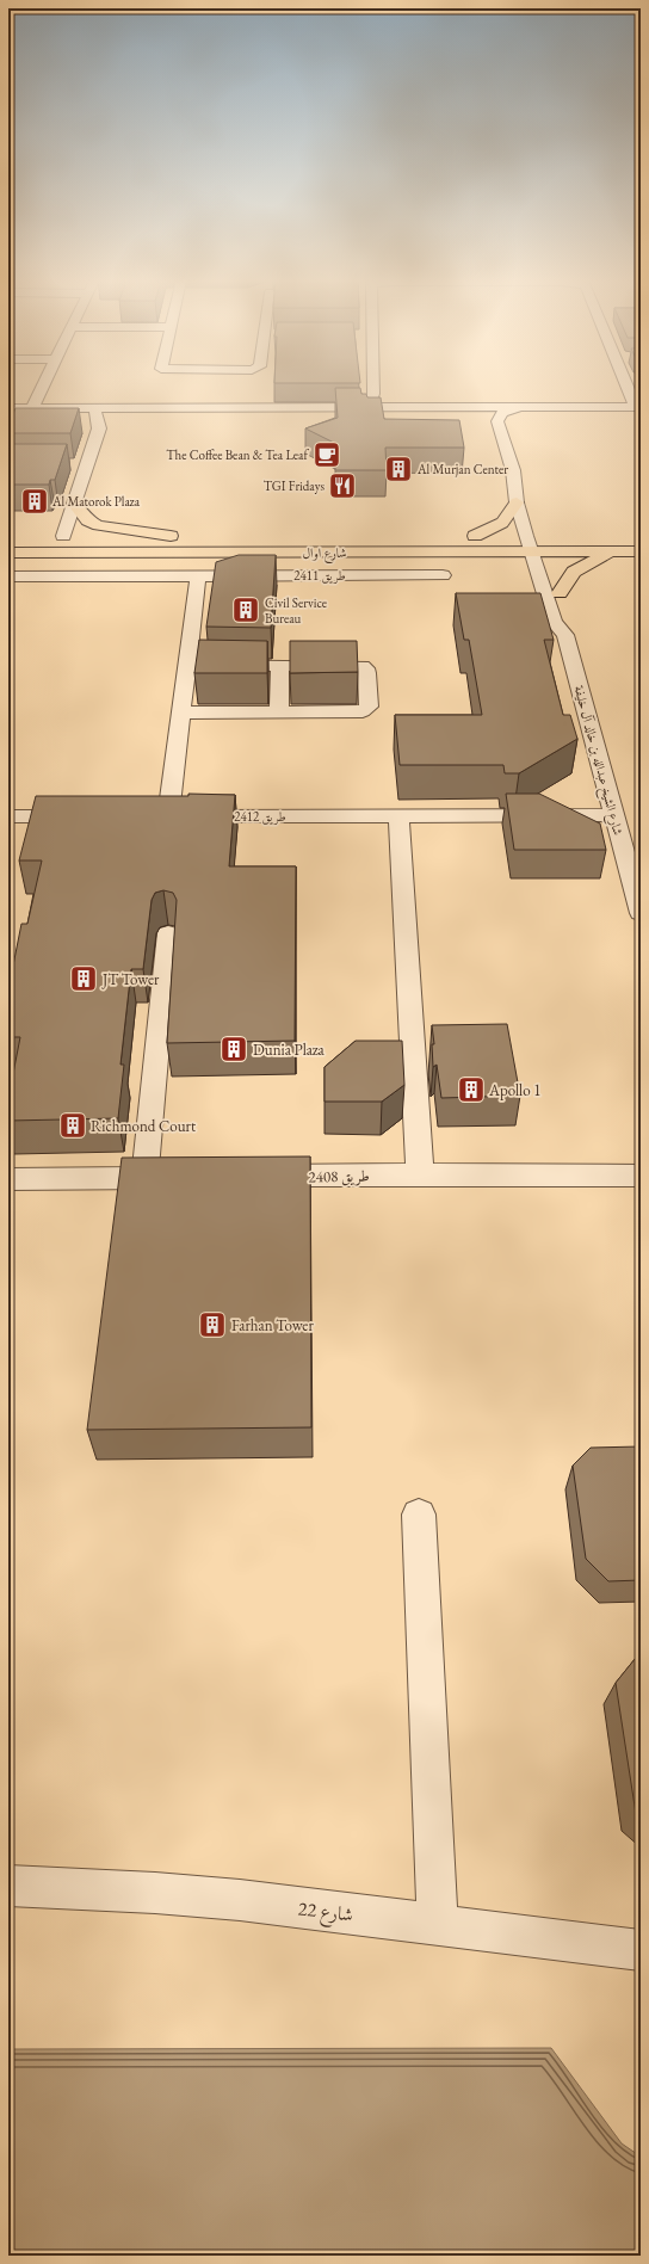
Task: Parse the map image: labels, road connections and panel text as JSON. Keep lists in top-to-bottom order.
{
  "streets": {
    "main road": ["شارع اوال"],
    "street": [
      "طريق 2411",
      "شارع الشيخ عبدالله بن خالد آل خليفة",
      "طريق 2412",
      "طريق 2408",
      "شارع 22"
    ]
  },
  "crossings": [
    ["شارع اوال", "شارع الشيخ عبدالله بن خالد آل خليفة"],
    ["شارع الشيخ عبدالله بن خالد آل خليفة", "طريق 2412"]
  ],
  "places": {
    "cafe": ["The Coffee Bean & Tea Leaf"],
    "building": [
      "Al Murjan Center",
      "Al Matorok Plaza",
      "Civil Service Bureau",
      "JT Tower",
      "Dunia Plaza",
      "Apollo 1",
      "Richmond Court",
      "Farhan Tower"
    ],
    "restaurant": ["TGI Fridays"]
  }
}
